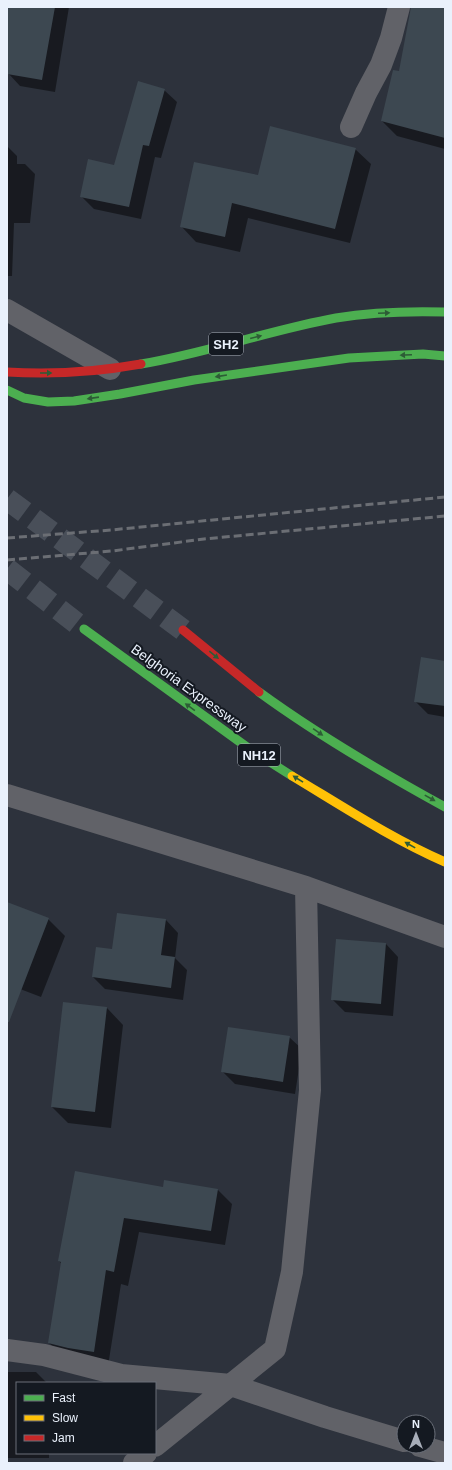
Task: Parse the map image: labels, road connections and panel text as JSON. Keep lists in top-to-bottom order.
{
  "streets": {
    "main road": ["SH2", "Belghoria Expressway", "NH12"]
  },
  "legend": ["Fast", "Slow", "Jam"],
  "north": "top"
}
